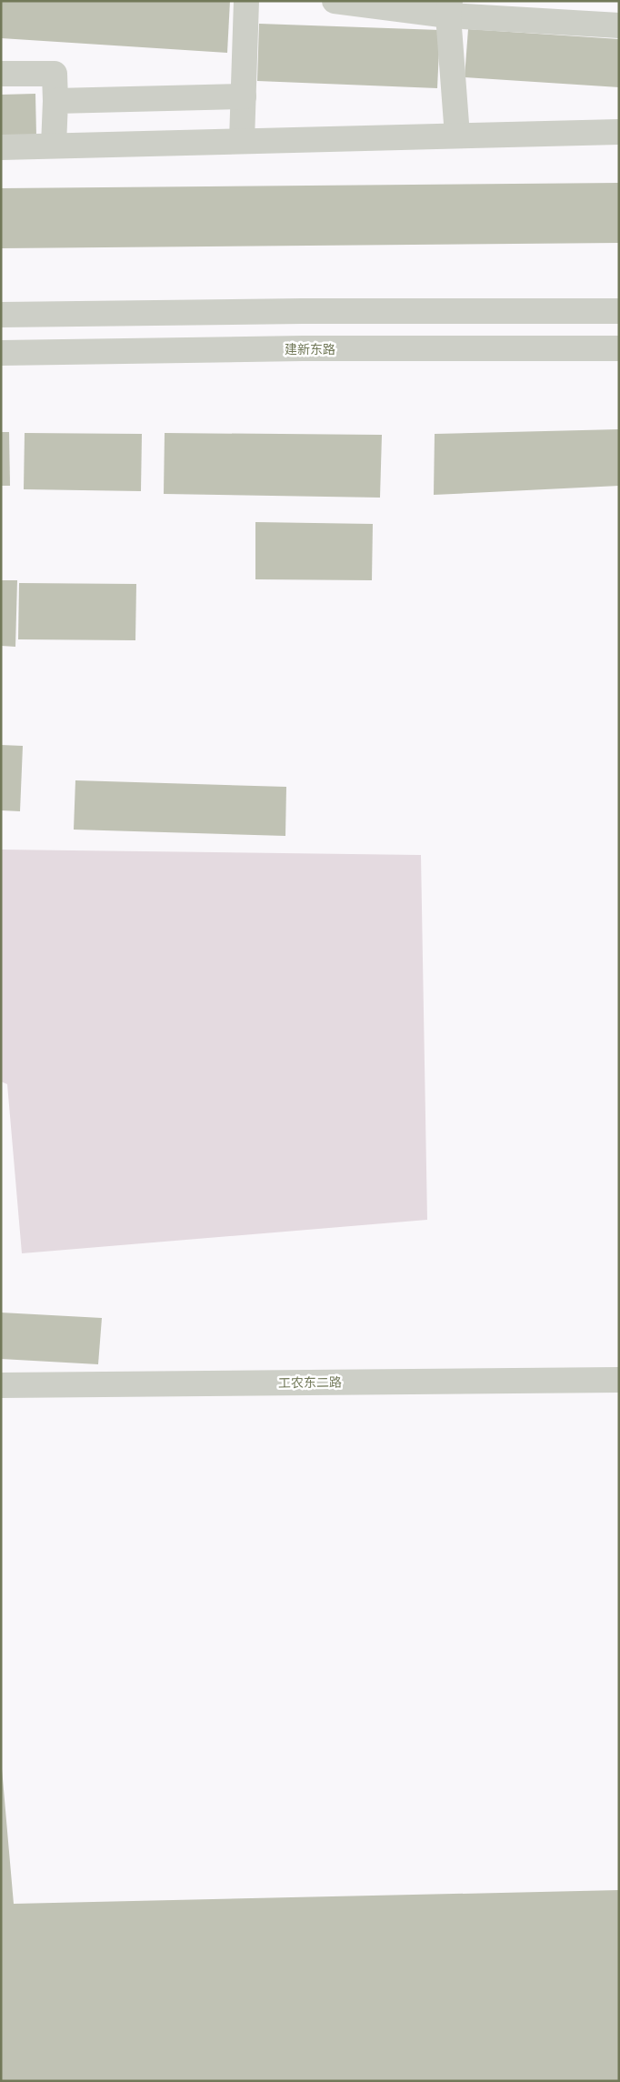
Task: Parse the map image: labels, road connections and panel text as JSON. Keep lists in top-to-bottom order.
{
  "streets": {
    "street": ["建新东路", "工农东二路"]
  }
}
